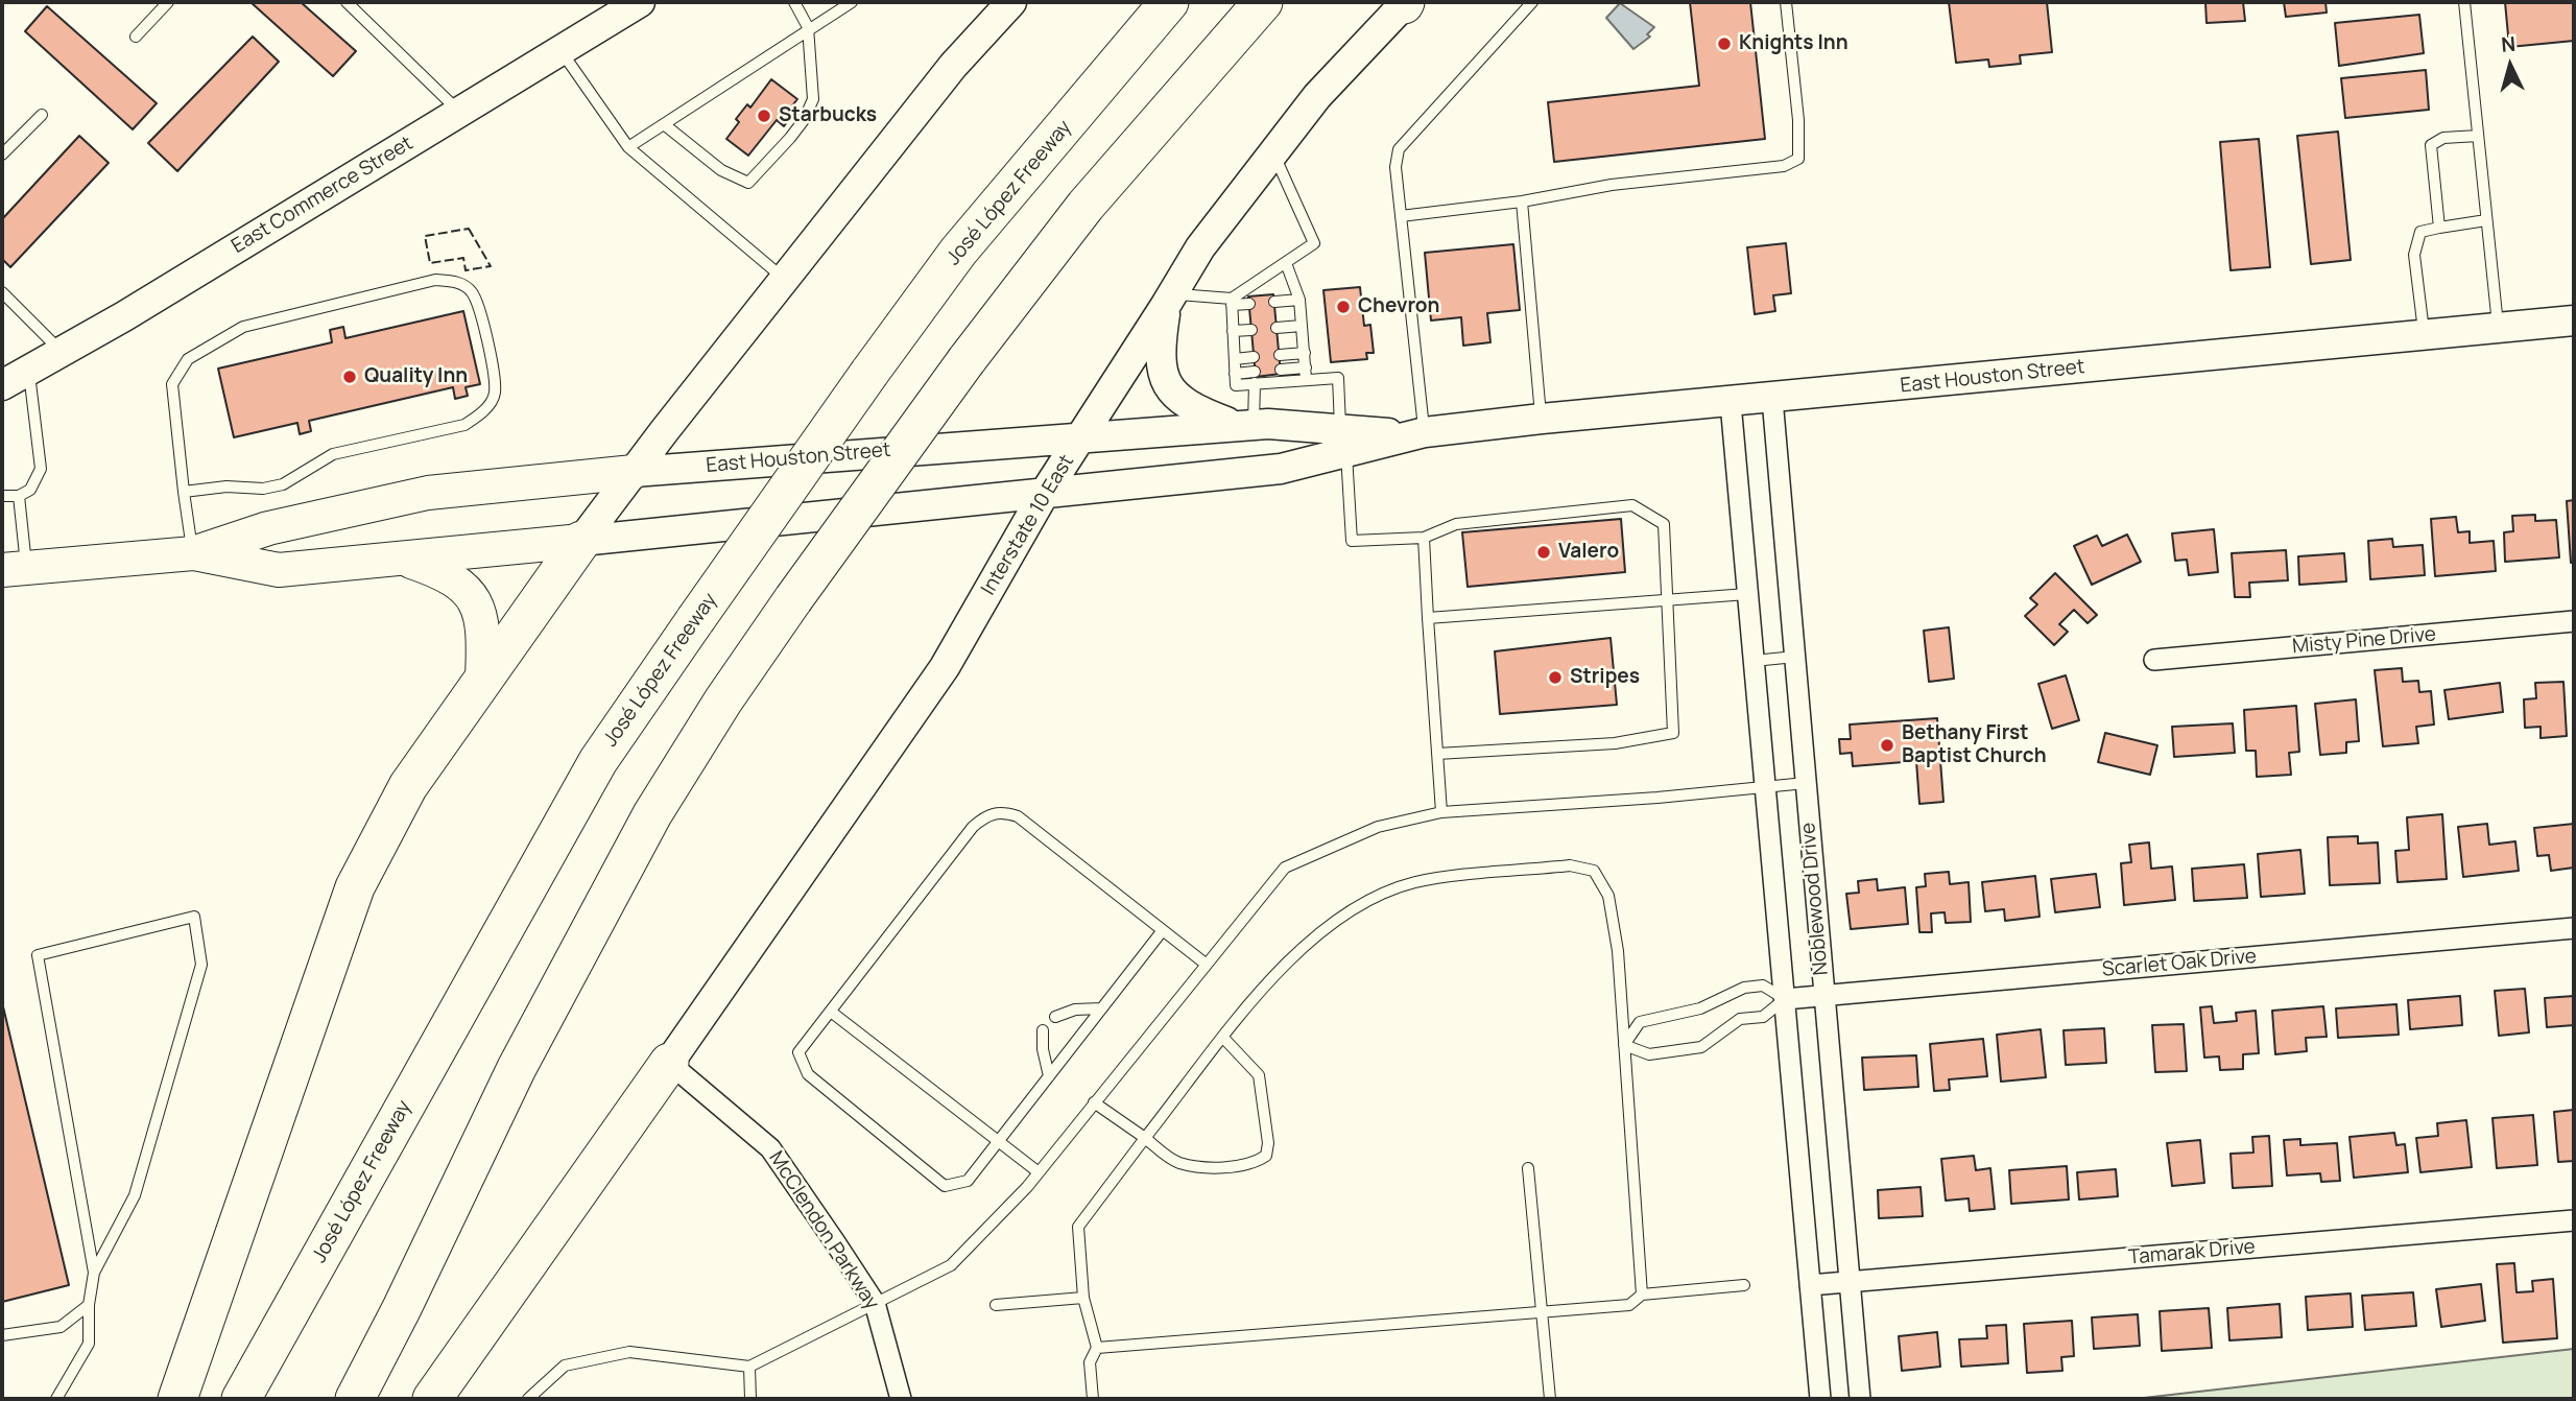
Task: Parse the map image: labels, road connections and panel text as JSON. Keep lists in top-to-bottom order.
{
  "streets": {
    "highway": ["José López Freeway"],
    "main road": ["East Commerce Street", "East Houston Street", "Interstate 10 East"],
    "street": [
      "Misty Pine Drive",
      "Noblewood Drive",
      "Scarlet Oak Drive",
      "McClendon Parkway",
      "Tamarak Drive"
    ]
  },
  "crossings": [
    ["East Houston Street", "Interstate 10 East"],
    ["East Houston Street", "Noblewood Drive"],
    ["Interstate 10 East", "McClendon Parkway"],
    ["Noblewood Drive", "Scarlet Oak Drive"],
    ["Noblewood Drive", "Tamarak Drive"]
  ],
  "places": [
    "Knights Inn",
    "Starbucks",
    "Chevron",
    "Quality Inn",
    "Valero",
    "Stripes",
    "Bethany First Baptist Church"
  ],
  "north": "top"
}
